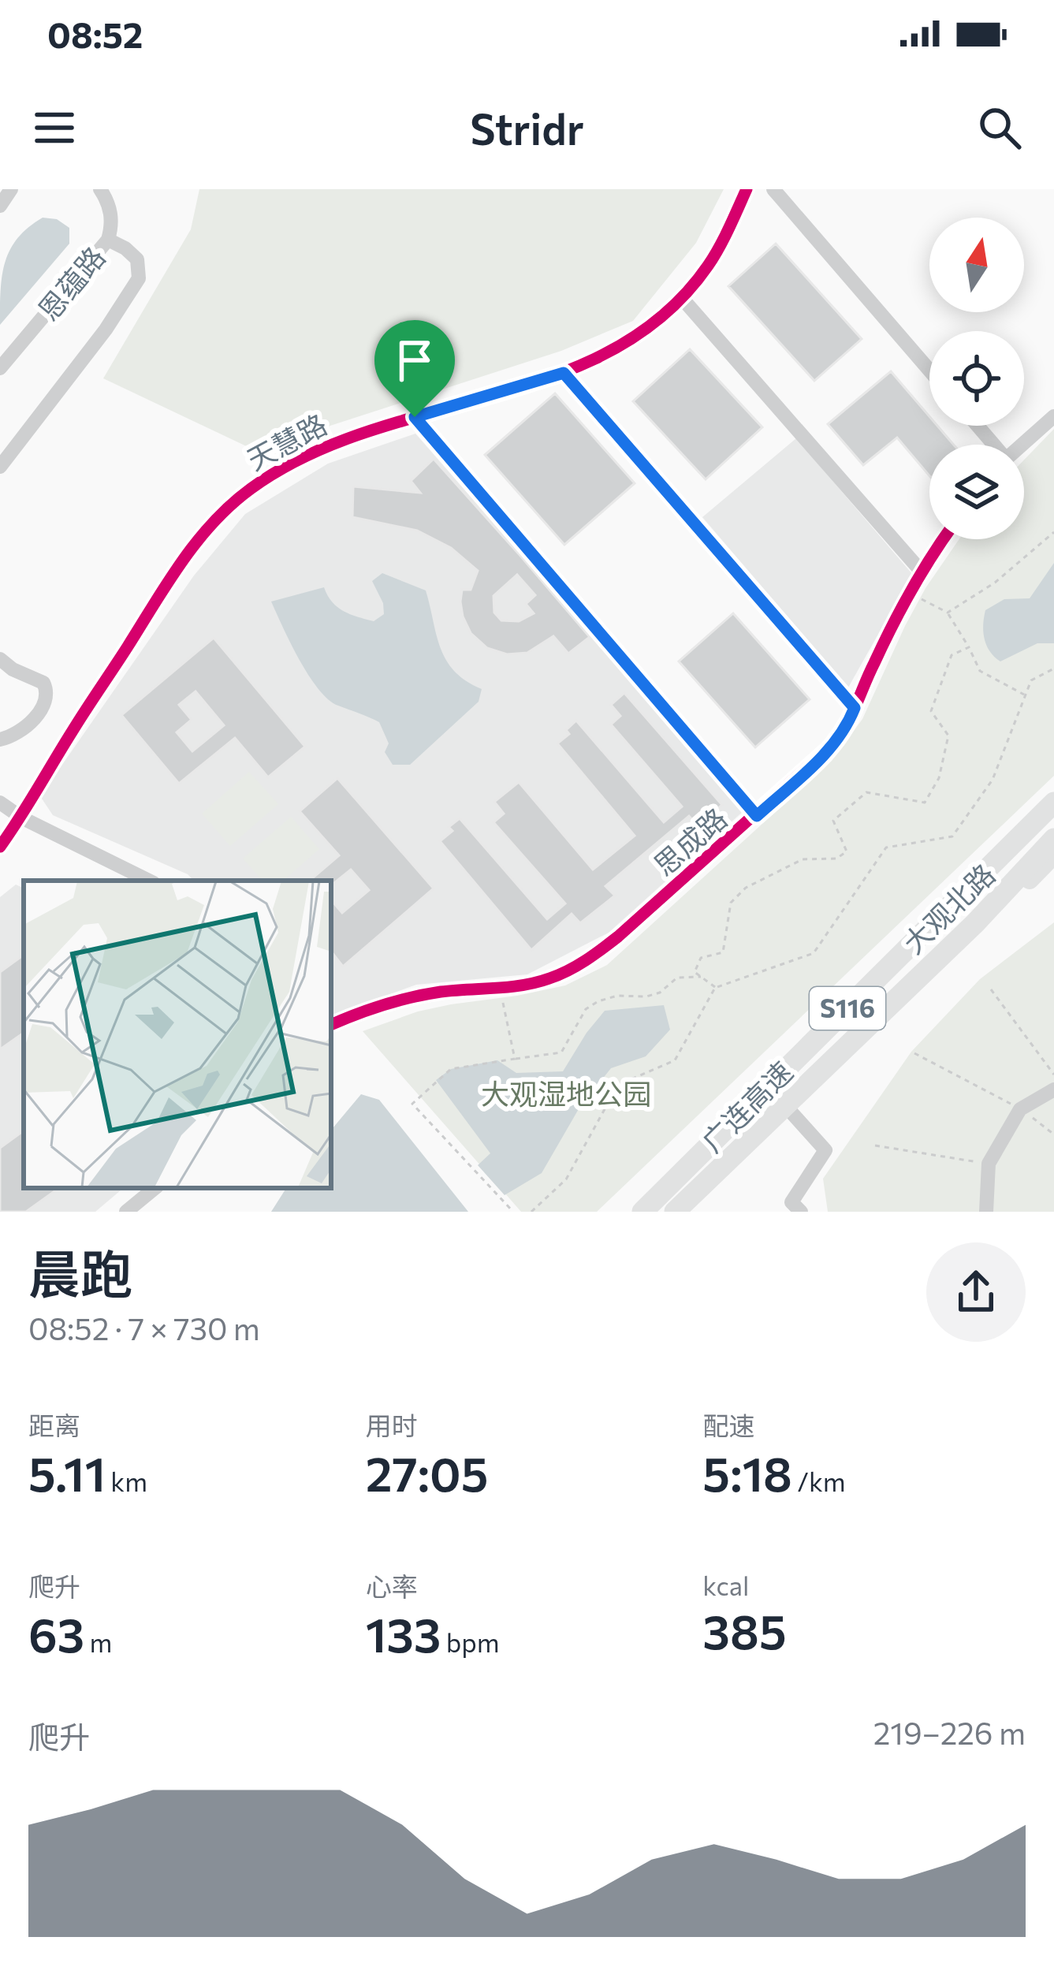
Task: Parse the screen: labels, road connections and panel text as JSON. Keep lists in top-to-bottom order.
{
  "streets": {
    "highway": ["广连高速"],
    "main road": ["大观北路", "S116"],
    "street": ["恩蕴路", "天慧路", "思成路"]
  },
  "crossings": [
    ["大观北路", "广连高速"]
  ],
  "parks": ["大观湿地公园"],
  "north": "top",
  "page": {
    "status": "08:52",
    "header": "Stridr",
    "heading": ["晨跑", "08:52 · 7 × 730 m"],
    "stats": [
      ["距离", "5.11 km"],
      ["用时", "27:05"],
      ["配速", "5:18 /km"],
      ["爬升", "63 m"],
      ["心率", "133 bpm"],
      ["kcal", "385"]
    ],
    "chart": ["爬升", "219–226 m"]
  }
}
